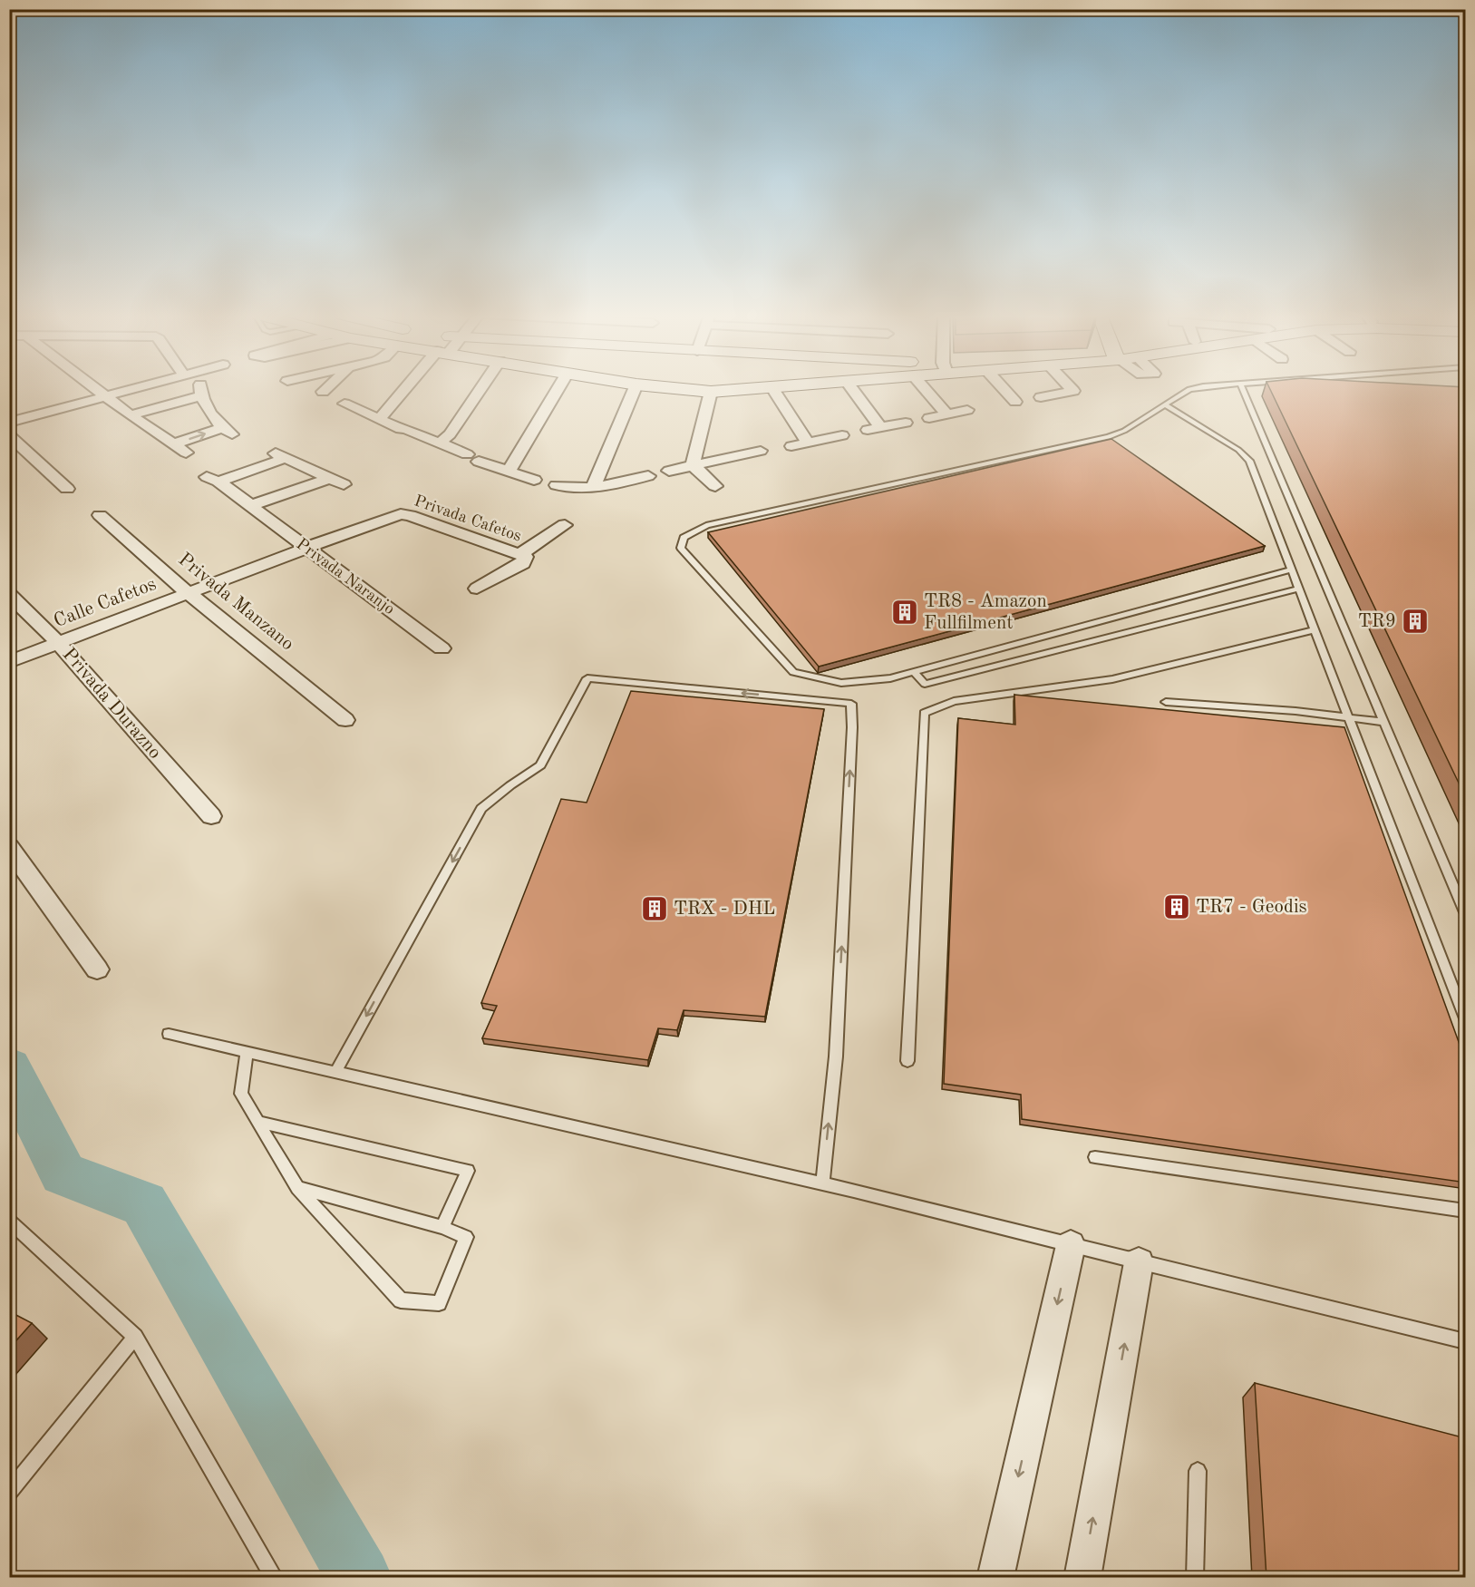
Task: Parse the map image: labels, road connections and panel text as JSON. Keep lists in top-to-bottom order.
{
  "streets": {
    "street": [
      "Privada Cafetos",
      "Privada Naranjo",
      "Privada Manzano",
      "Calle Cafetos",
      "Privada Durazno"
    ]
  },
  "crossings": [
    ["Privada Cafetos", "Privada Naranjo"],
    ["Privada Cafetos", "Calle Cafetos"],
    ["Privada Naranjo", "Calle Cafetos"],
    ["Privada Manzano", "Calle Cafetos"],
    ["Calle Cafetos", "Privada Durazno"]
  ],
  "places": {
    "building": [
      "TR8 - Amazon Fullfilment",
      "TR9",
      "TR7 - Geodis",
      "TRX - DHL"
    ]
  }
}
